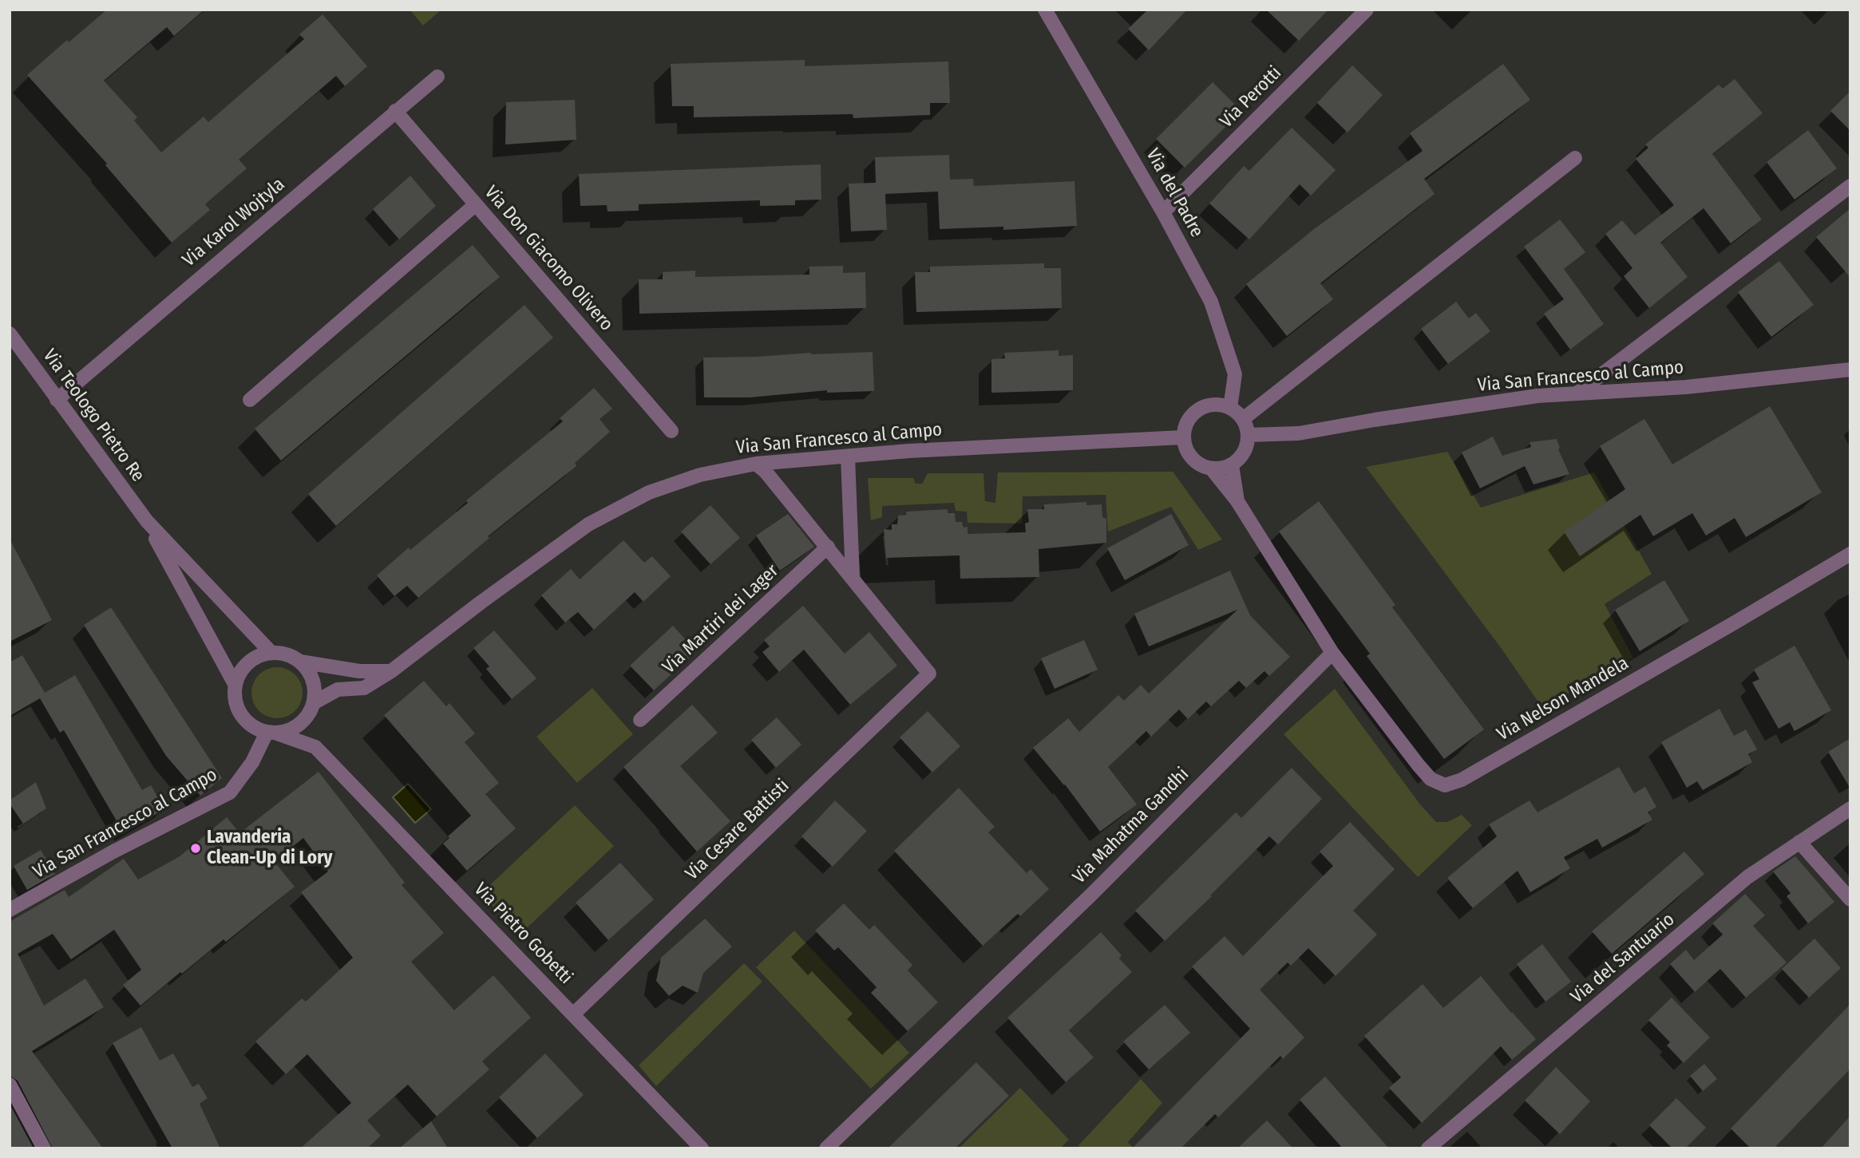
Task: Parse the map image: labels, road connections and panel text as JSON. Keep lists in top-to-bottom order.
{
  "streets": {
    "street": [
      "Via Perotti",
      "Via del Padre",
      "Via Karol Wojtyla",
      "Via Don Giacomo Olivero",
      "Via San Francesco al Campo",
      "Via Teologo Pietro Re",
      "Via Martiri dei Lager",
      "Via Nelson Mandela",
      "Via Mahatma Gandhi",
      "Via Cesare Battisti",
      "Via Pietro Gobetti",
      "Via del Santuario"
    ]
  },
  "crossings": [
    ["Via Perotti", "Via del Padre"],
    ["Via del Padre", "Via San Francesco al Campo"],
    ["Via Karol Wojtyla", "Via Don Giacomo Olivero"],
    ["Via Karol Wojtyla", "Via Teologo Pietro Re"],
    ["Via San Francesco al Campo", "Via Teologo Pietro Re"],
    ["Via San Francesco al Campo", "Via Pietro Gobetti"],
    ["Via Teologo Pietro Re", "Via Pietro Gobetti"],
    ["Via Nelson Mandela", "Via Mahatma Gandhi"],
    ["Via Cesare Battisti", "Via Pietro Gobetti"]
  ],
  "places": ["Lavanderia Clean-Up di Lory"]
}
